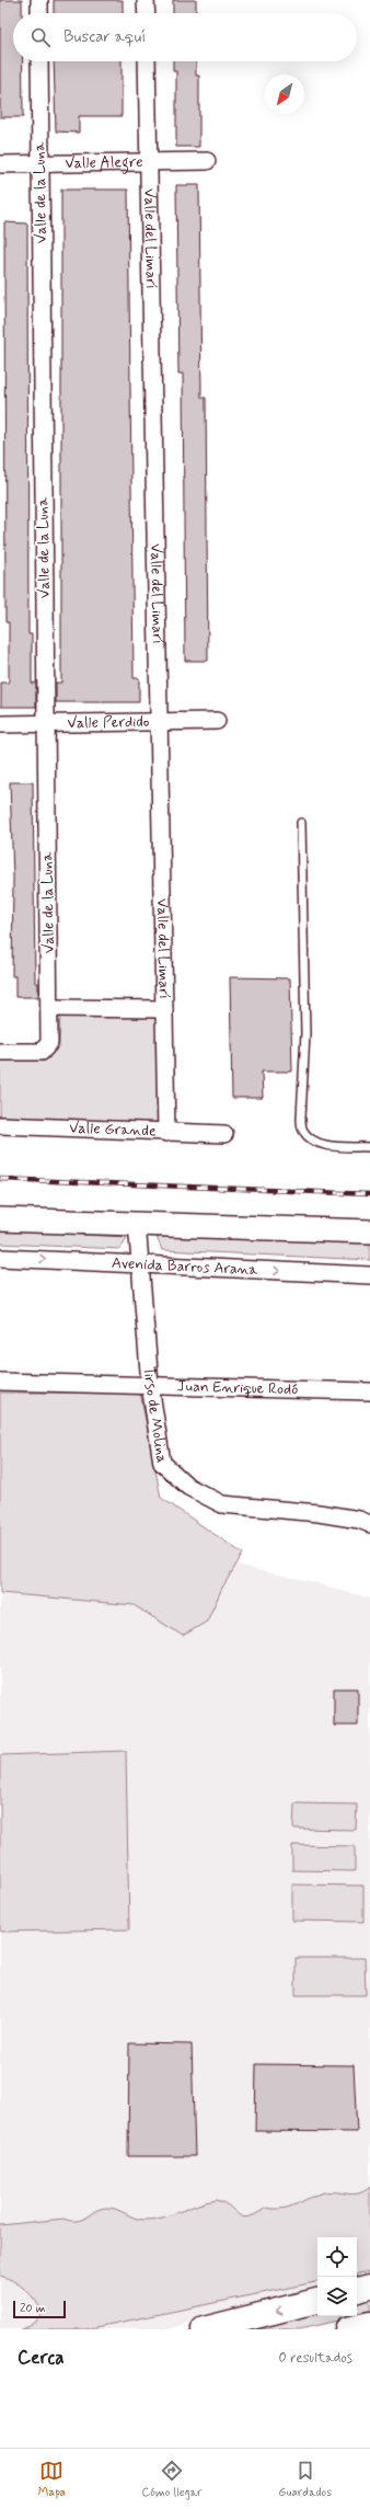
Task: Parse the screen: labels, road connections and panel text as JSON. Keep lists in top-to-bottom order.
{
  "streets": {
    "street": [
      "Valle Alegre",
      "Valle de la Luna",
      "Valle del Limarí",
      "Valle Perdido",
      "Valle Grande",
      "Avenida Barros Arana",
      "Juan Enrique Rodó",
      "Tirso de Molina"
    ]
  },
  "crossings": [
    ["Valle Alegre", "Valle de la Luna"],
    ["Valle Alegre", "Valle del Limarí"],
    ["Valle de la Luna", "Valle Perdido"],
    ["Valle del Limarí", "Valle Perdido"],
    ["Valle del Limarí", "Valle Grande"],
    ["Avenida Barros Arana", "Tirso de Molina"],
    ["Juan Enrique Rodó", "Tirso de Molina"]
  ],
  "one_way": ["Avenida Barros Arana"],
  "scale_bar": "20 m",
  "north": "bottom left",
  "page": {
    "search": "Buscar aquí",
    "scale": "20 m",
    "heading": ["Cerca", "0 resultados"],
    "nav": ["Mapa", "Cómo llegar", "Guardados"]
  }
}
